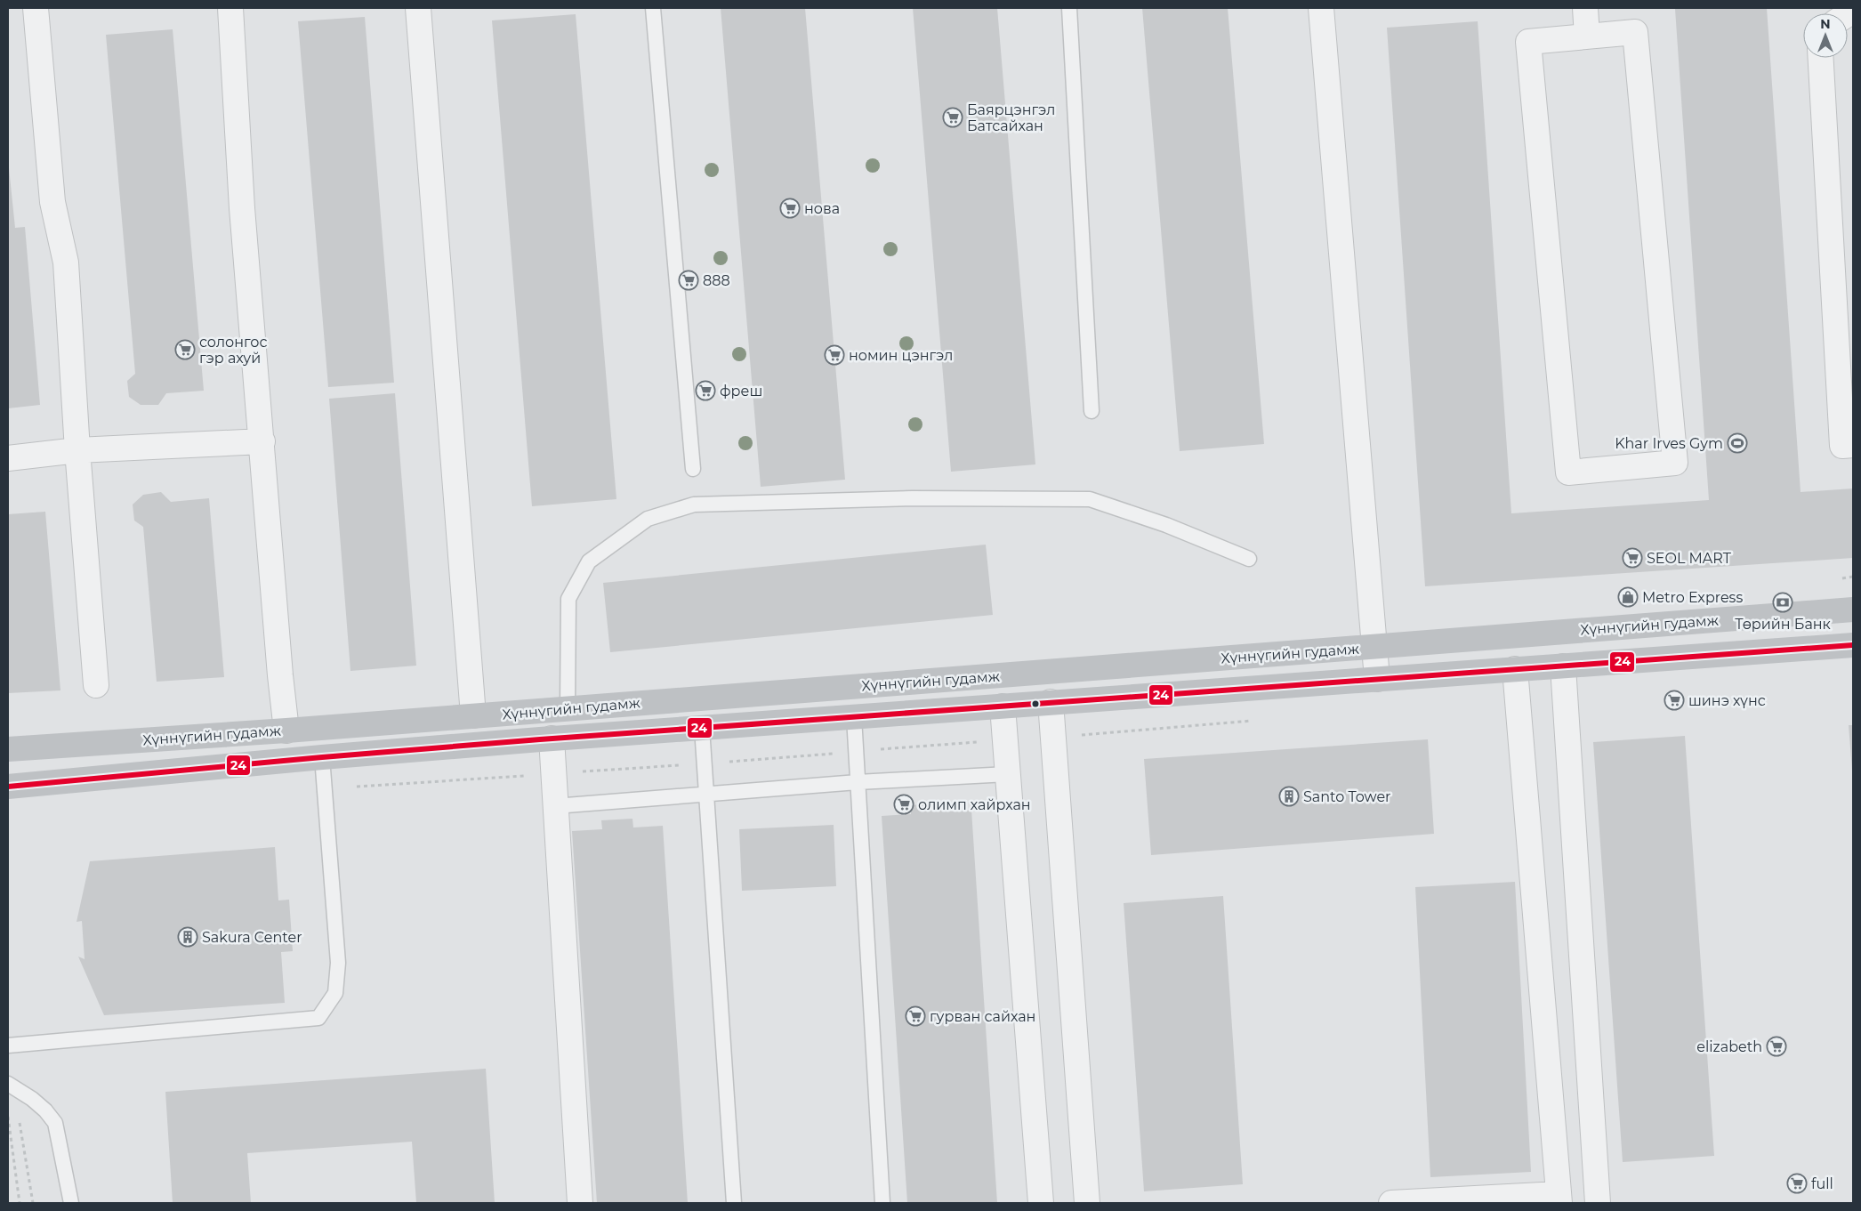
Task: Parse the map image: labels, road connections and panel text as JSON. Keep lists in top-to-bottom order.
{
  "streets": {
    "main road": ["Хүннүгийн гудамж"]
  },
  "places": {
    "supermarket": [
      "Баярцэнгэл Батсайхан",
      "нова",
      "888",
      "солонгос гэр ахуй",
      "номин цэнгэл",
      "фреш",
      "SEOL MART",
      "шинэ хүнс",
      "олимп хайрхан",
      "гурван сайхан",
      "elizabeth",
      "full"
    ],
    "sports": ["Khar Irves Gym"],
    "shop": ["Metro Express"],
    "bank": ["Төрийн Банк"],
    "building": ["Santo Tower", "Sakura Center"]
  },
  "lines": ["transit line 24"],
  "north": "top"
}
